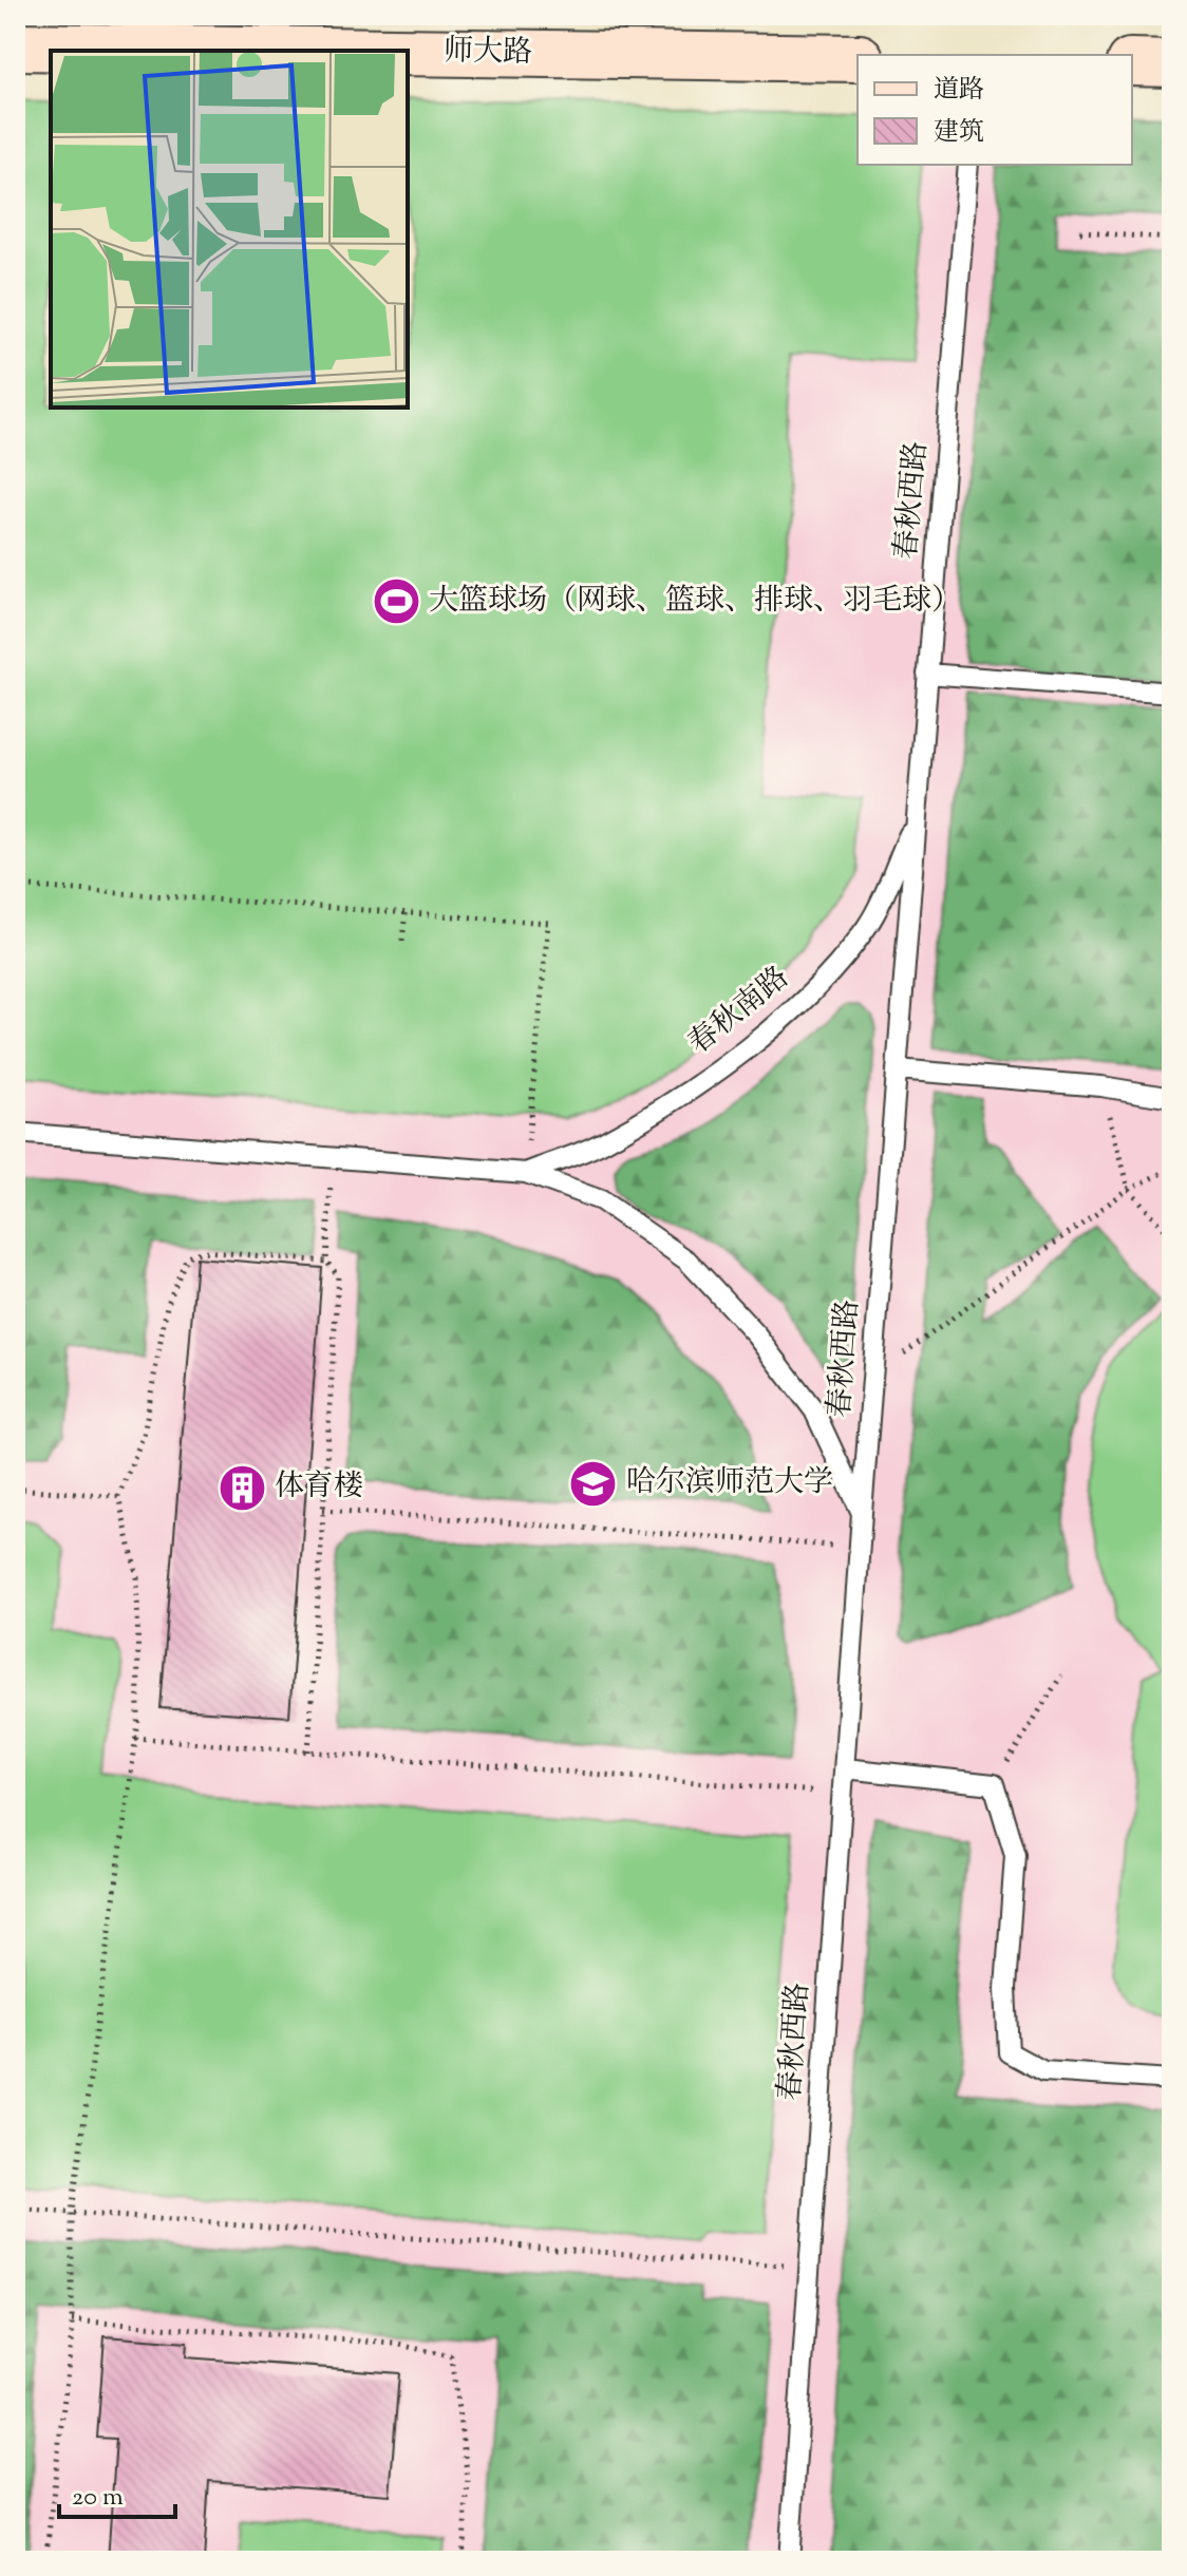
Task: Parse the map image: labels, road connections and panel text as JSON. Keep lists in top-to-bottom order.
{
  "streets": {
    "street": ["师大路"],
    "lane": ["春秋西路", "春秋南路"]
  },
  "crossings": [
    ["春秋西路", "春秋南路"]
  ],
  "places": {
    "sports": ["大篮球场（网球、篮球、排球、羽毛球）"],
    "school or university": ["哈尔滨师范大学"],
    "building": ["体育楼"]
  },
  "legend": ["道路", "建筑"],
  "scale_bar": "20 m"
}
